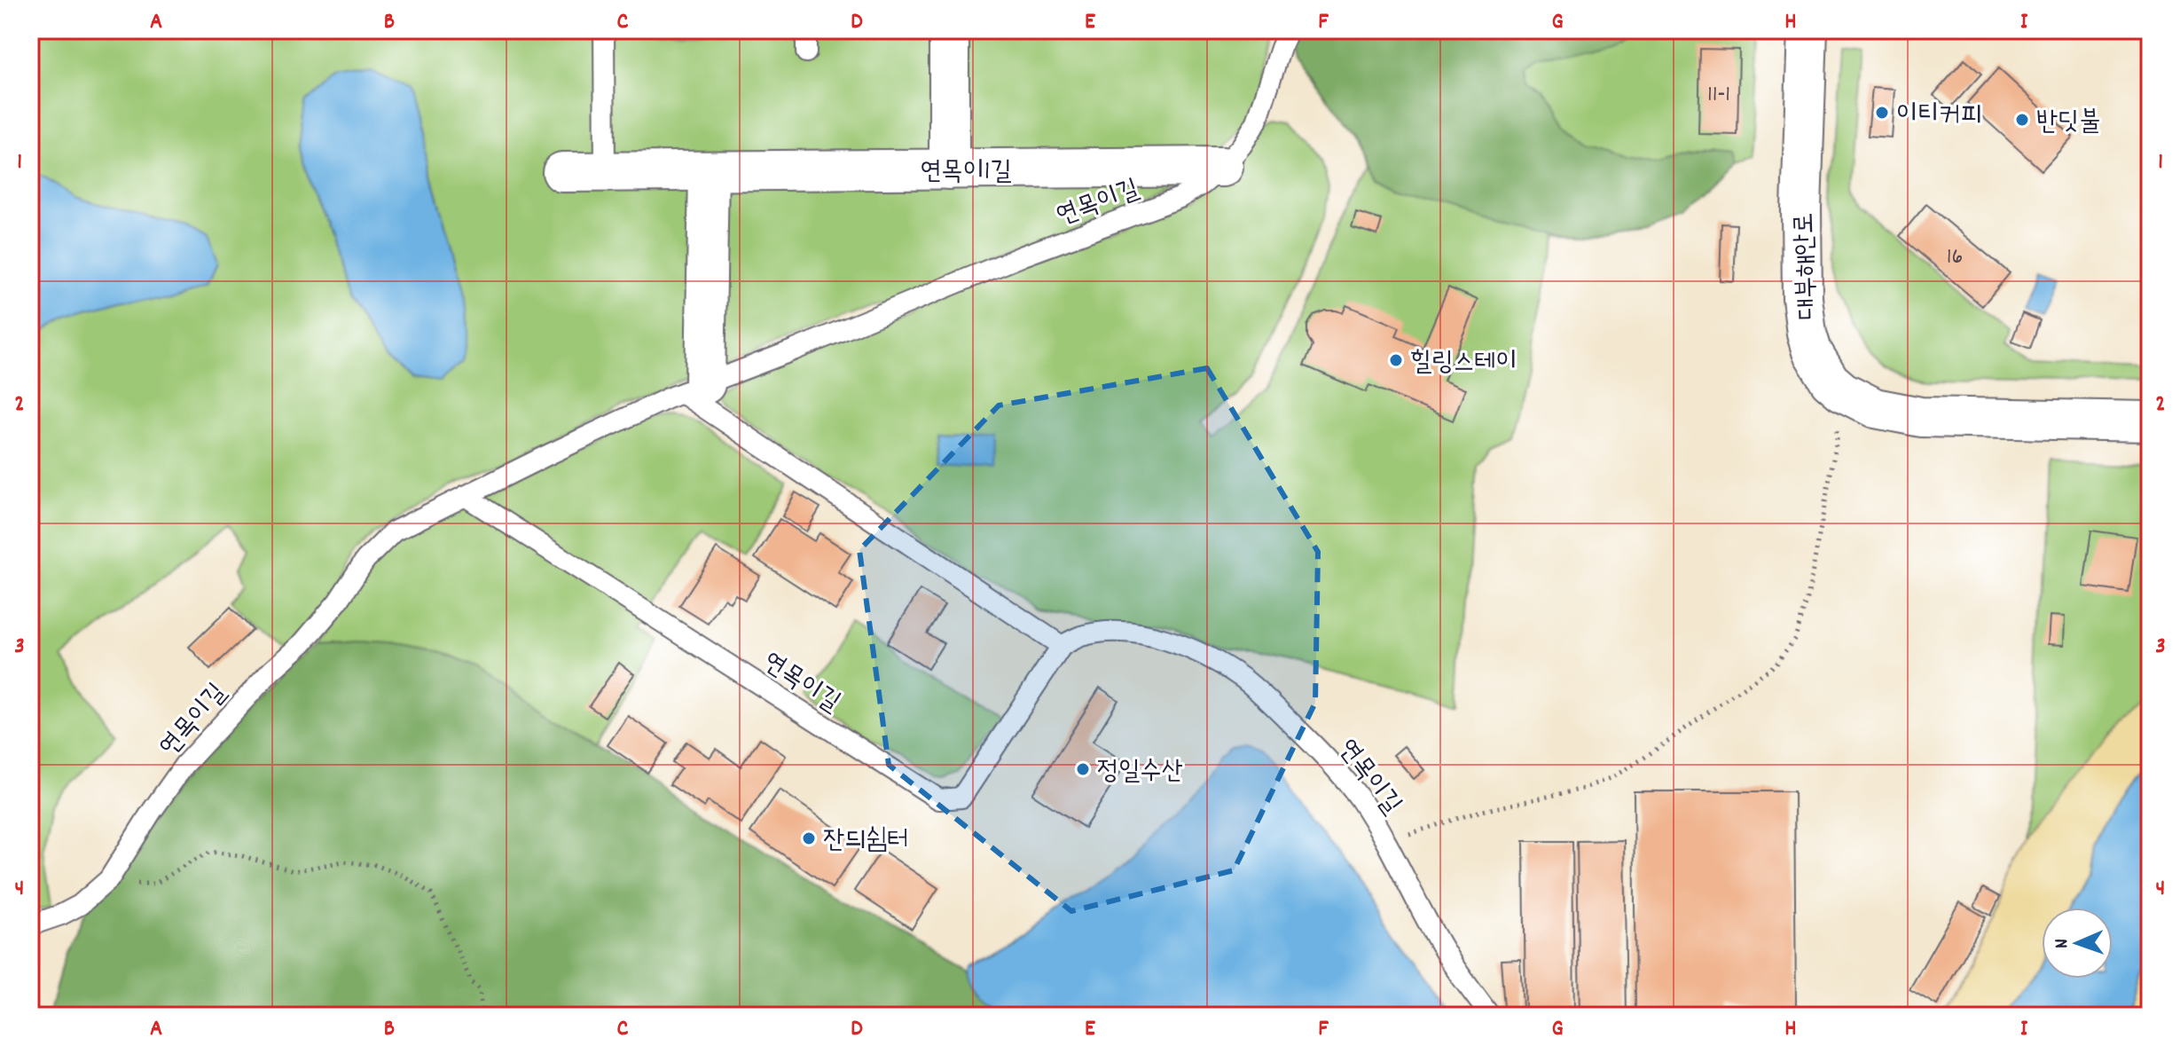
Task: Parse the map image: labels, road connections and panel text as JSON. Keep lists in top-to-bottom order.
{
  "streets": {
    "street": ["연목이1길", "대부해안로"],
    "lane": ["연목이길"]
  },
  "crossings": [
    ["연목이1길", "연목이길"]
  ],
  "places": [
    "이티커피",
    "반딧불",
    "힐링스테이",
    "정일수산",
    "잔듸쉼터"
  ],
  "house_numbers": ["11-1", "16"],
  "north": "left",
  "grid": {
    "columns": [
      "A",
      "B",
      "C",
      "D",
      "E",
      "F",
      "G",
      "H",
      "I"
    ],
    "rows": [
      "1",
      "2",
      "3",
      "4"
    ]
  }
}
